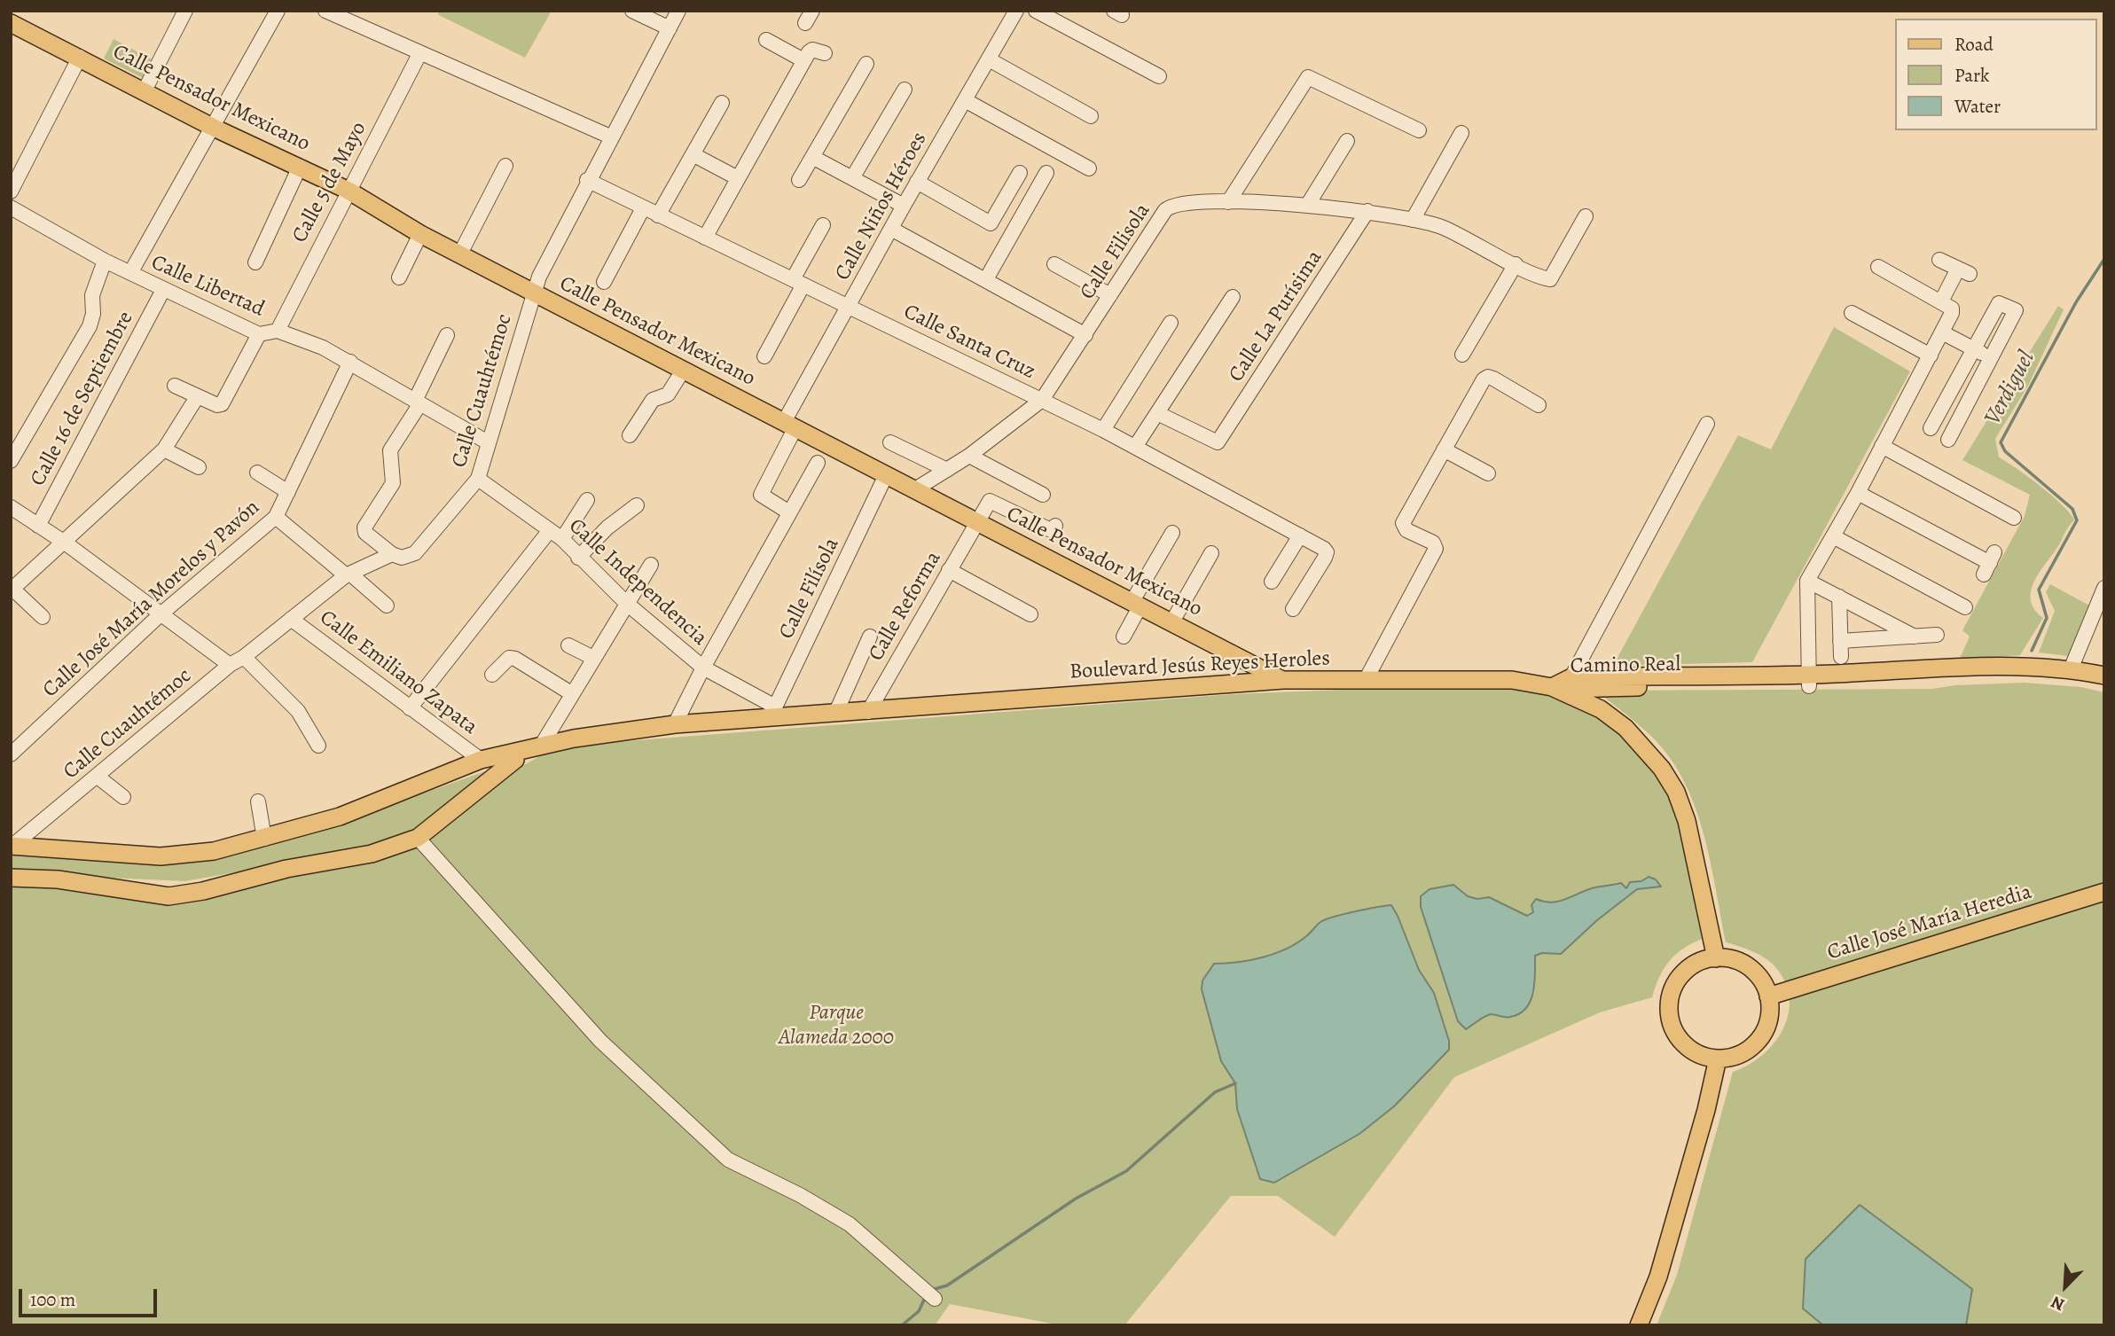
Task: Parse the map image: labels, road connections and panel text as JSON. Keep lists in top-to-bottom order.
{
  "streets": {
    "main road": [
      "Calle Pensador Mexicano",
      "Boulevard Jesús Reyes Heroles",
      "Camino Real",
      "Calle José María Heredia"
    ],
    "street": [
      "Calle 5 de Mayo",
      "Calle Niños Héroes",
      "Calle Filisola",
      "Calle Libertad",
      "Calle La Purísima",
      "Calle Santa Cruz",
      "Calle Cuauhtémoc",
      "Calle 16 de Septiembre",
      "Calle Independencia",
      "Calle Filísola",
      "Calle José María Morelos y Pavón",
      "Calle Reforma",
      "Calle Emiliano Zapata"
    ]
  },
  "crossings": [
    ["Calle Pensador Mexicano", "Calle 5 de Mayo"],
    ["Calle Pensador Mexicano", "Calle Niños Héroes"],
    ["Calle Pensador Mexicano", "Calle Filisola"],
    ["Calle Pensador Mexicano", "Calle Cuauhtémoc"],
    ["Calle Pensador Mexicano", "Calle Filísola"],
    ["Calle Pensador Mexicano", "Calle Reforma"],
    ["Calle Pensador Mexicano", "Boulevard Jesús Reyes Heroles"],
    ["Calle 5 de Mayo", "Calle Libertad"],
    ["Calle Niños Héroes", "Calle Santa Cruz"],
    ["Calle Filisola", "Calle La Purísima"],
    ["Calle Filisola", "Calle Santa Cruz"],
    ["Calle Libertad", "Calle Cuauhtémoc"],
    ["Calle Libertad", "Calle 16 de Septiembre"],
    ["Calle Libertad", "Calle José María Morelos y Pavón"],
    ["Calle Santa Cruz", "Calle Cuauhtémoc"],
    ["Calle Cuauhtémoc", "Calle Independencia"],
    ["Calle Cuauhtémoc", "Boulevard Jesús Reyes Heroles"],
    ["Calle Cuauhtémoc", "Calle Emiliano Zapata"],
    ["Calle Independencia", "Calle Filísola"],
    ["Calle Independencia", "Boulevard Jesús Reyes Heroles"],
    ["Calle Filísola", "Boulevard Jesús Reyes Heroles"],
    ["Calle Reforma", "Boulevard Jesús Reyes Heroles"],
    ["Boulevard Jesús Reyes Heroles", "Camino Real"],
    ["Boulevard Jesús Reyes Heroles", "Calle Emiliano Zapata"],
    ["Boulevard Jesús Reyes Heroles", "Calle José María Heredia"]
  ],
  "water": ["Verdiguel"],
  "parks": ["Parque Alameda 2000"],
  "legend": ["Road", "Park", "Water"],
  "scale_bar": "100 m",
  "north": "bottom left"
}
